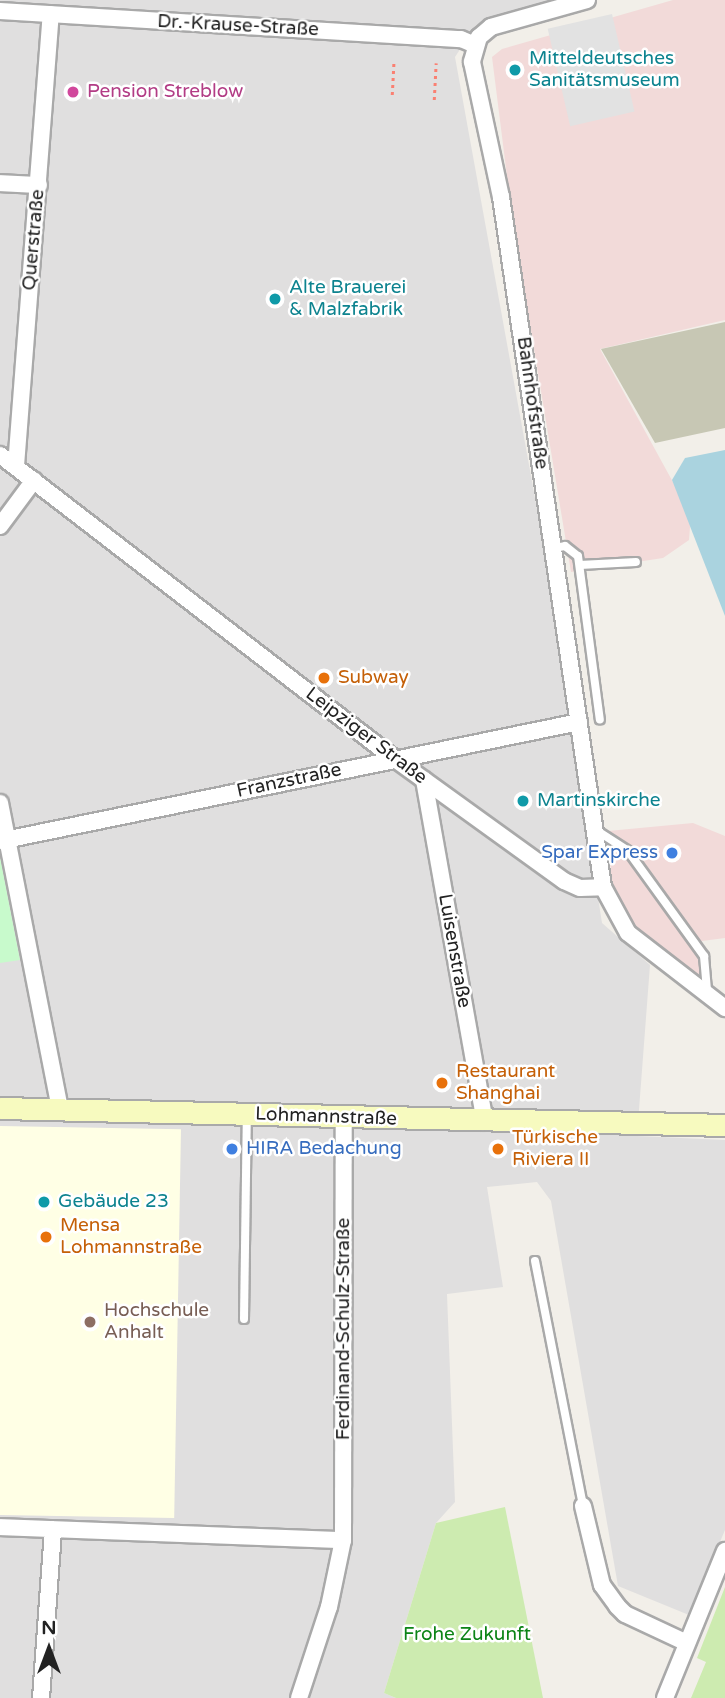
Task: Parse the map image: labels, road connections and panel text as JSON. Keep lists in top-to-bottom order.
{
  "streets": {
    "main road": ["Lohmannstraße"],
    "street": [
      "Dr.-Krause-Straße",
      "Querstraße",
      "Bahnhofstraße",
      "Leipziger Straße",
      "Franzstraße",
      "Luisenstraße",
      "Ferdinand-Schulz-Straße"
    ]
  },
  "crossings": [
    ["Dr.-Krause-Straße", "Querstraße"],
    ["Dr.-Krause-Straße", "Bahnhofstraße"],
    ["Querstraße", "Leipziger Straße"],
    ["Bahnhofstraße", "Leipziger Straße"],
    ["Bahnhofstraße", "Franzstraße"],
    ["Leipziger Straße", "Franzstraße"],
    ["Leipziger Straße", "Luisenstraße"],
    ["Luisenstraße", "Lohmannstraße"],
    ["Lohmannstraße", "Ferdinand-Schulz-Straße"]
  ],
  "parks": ["Frohe Zukunft"],
  "places": [
    "Mitteldeutsches Sanitätsmuseum",
    "Pension Streblow",
    "Alte Brauerei & Malzfabrik",
    "Subway",
    "Martinskirche",
    "Spar Express",
    "Restaurant Shanghai",
    "HIRA Bedachung",
    "Türkische Riviera II",
    "Gebäude 23",
    "Mensa Lohmannstraße",
    "Hochschule Anhalt"
  ],
  "north": "top"
}
